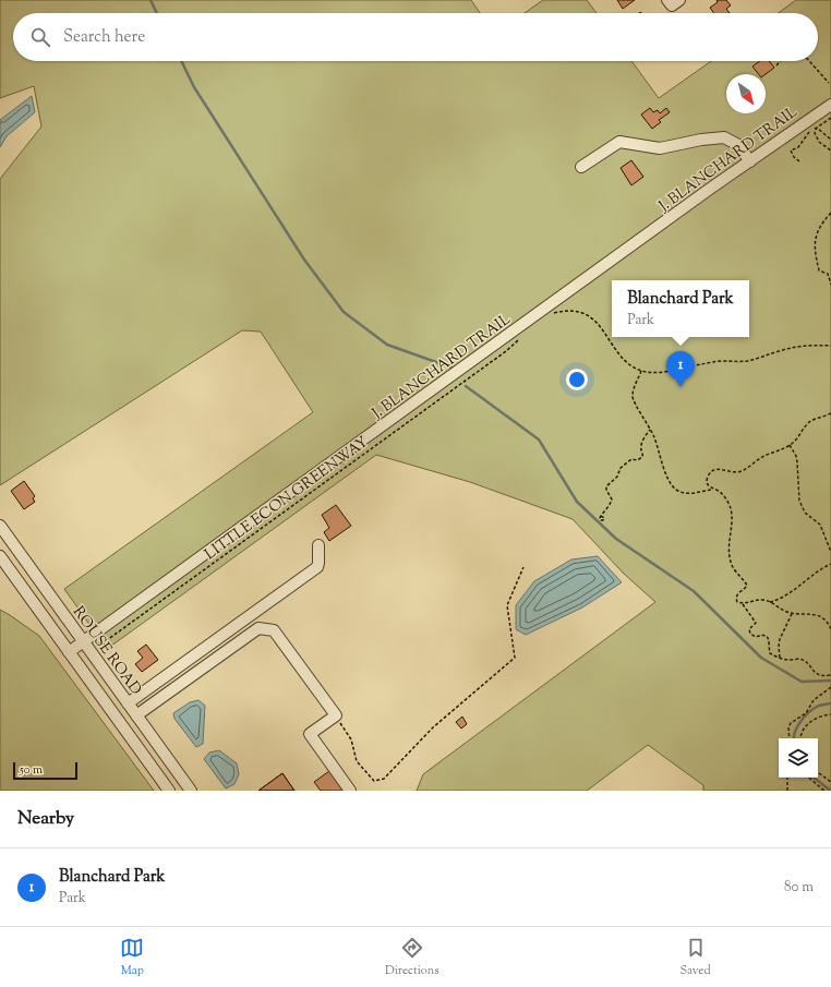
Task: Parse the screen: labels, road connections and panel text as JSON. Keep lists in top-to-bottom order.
{
  "streets": {
    "street": ["J. BLANCHARD TRAIL", "ROUSE ROAD"],
    "path": ["LITTLE ECON GREENWAY"]
  },
  "crossings": [
    ["J. BLANCHARD TRAIL", "ROUSE ROAD"]
  ],
  "scale_bar": "50 m",
  "north": "bottom right",
  "page": {
    "search": "Search here",
    "popup": ["Blanchard Park", "Park"],
    "pins": "1",
    "scale": "50 m",
    "heading": "Nearby",
    "list": [
      {
        "mark": "1",
        "name": "Blanchard Park",
        "note": "Park",
        "value": "80 m"
      }
    ],
    "nav": ["Map", "Directions", "Saved"]
  }
}
